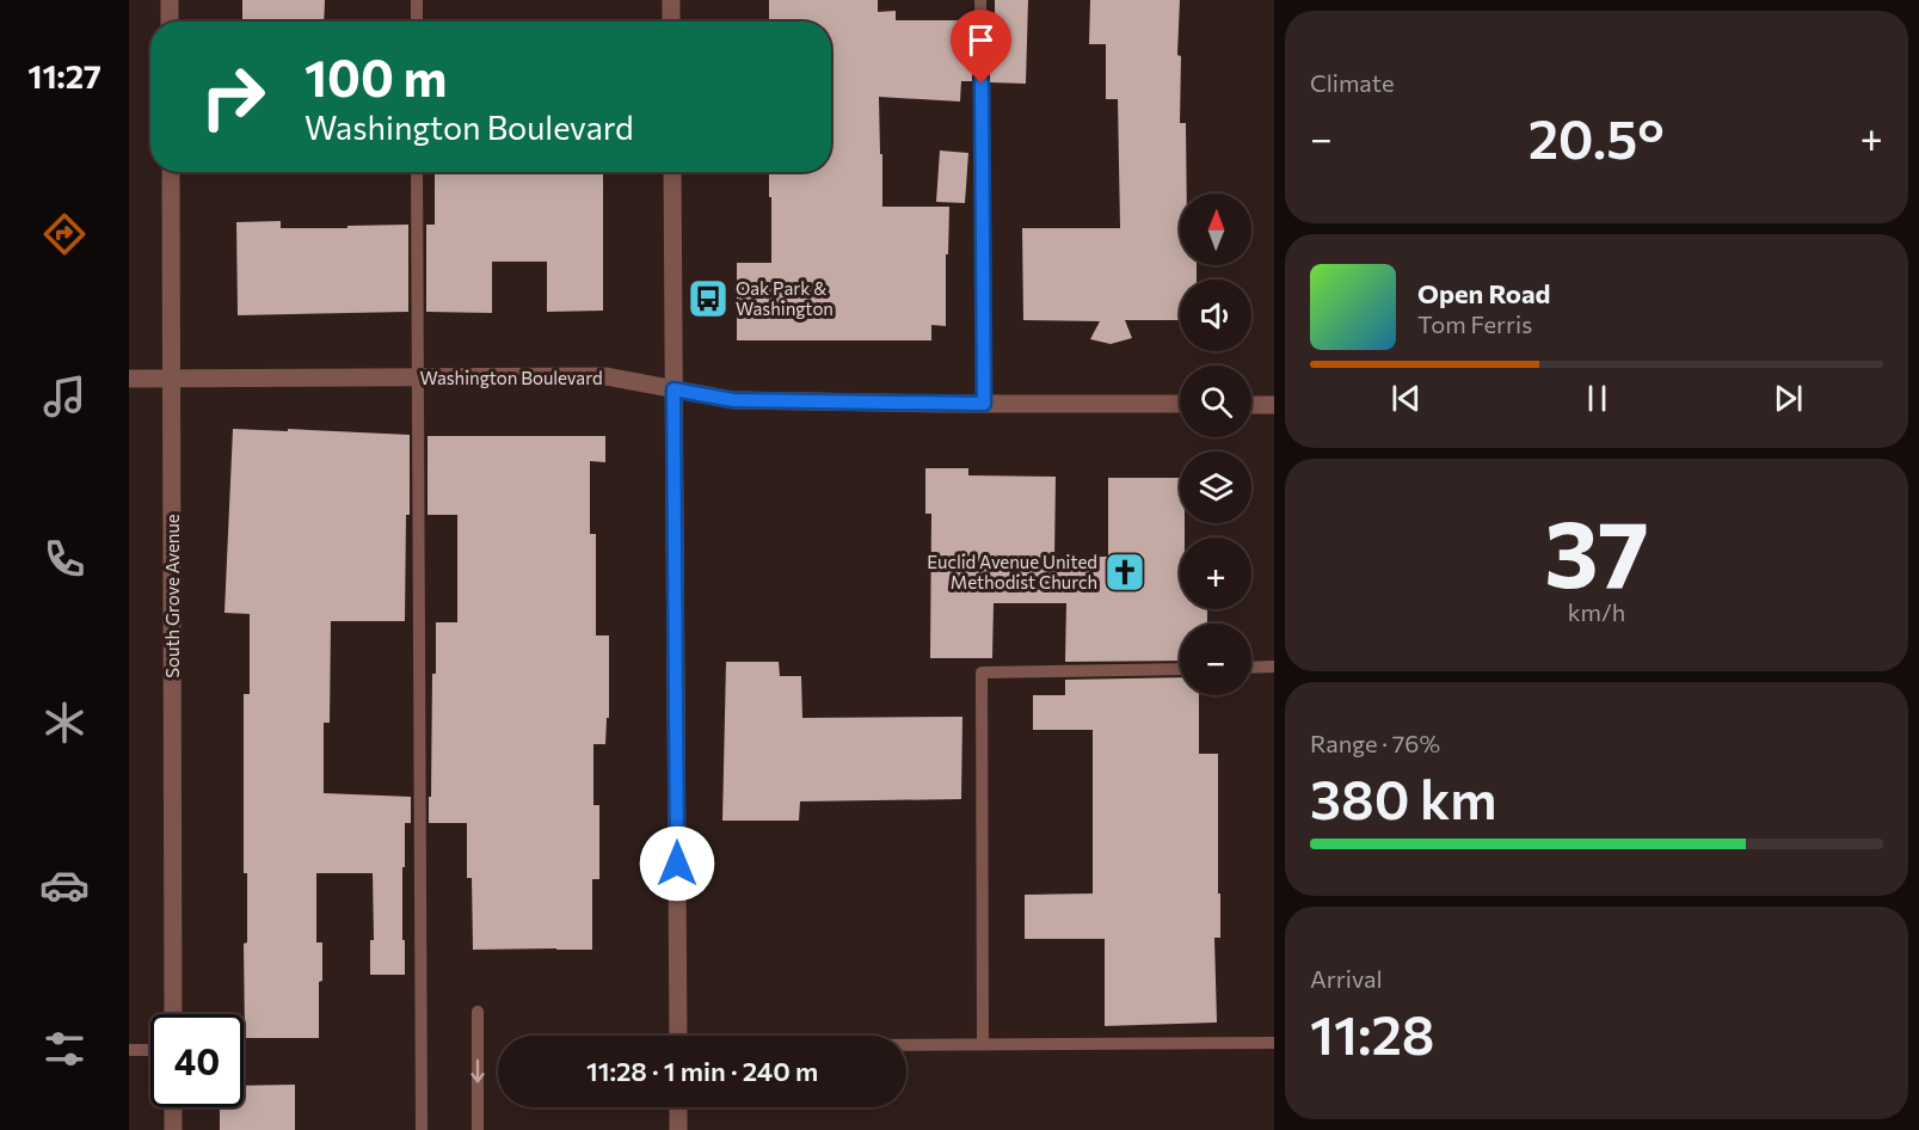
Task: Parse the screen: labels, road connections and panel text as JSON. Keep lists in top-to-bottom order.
{
  "streets": {
    "street": ["Washington Boulevard", "South Grove Avenue"]
  },
  "crossings": [
    ["Washington Boulevard", "South Grove Avenue"]
  ],
  "places": {
    "bus stop": ["Oak Park & Washington"],
    "church": ["Euclid Avenue United Methodist Church"]
  },
  "north": "top",
  "page": {
    "tabs": "11:27",
    "tile": [
      "Climate",
      ["37", "km/h"],
      ["Range · 76%", "380 km"],
      ["Arrival", "11:28"]
    ],
    "turn": ["100 m", "Washington Boulevard"],
    "heat": ["−", "20.5°", "+"],
    "map_buttons": ["+", "−"],
    "song": ["Open Road", "Tom Ferris"],
    "limit": "40",
    "trip": "11:28 · 1 min · 240 m"
  }
}
